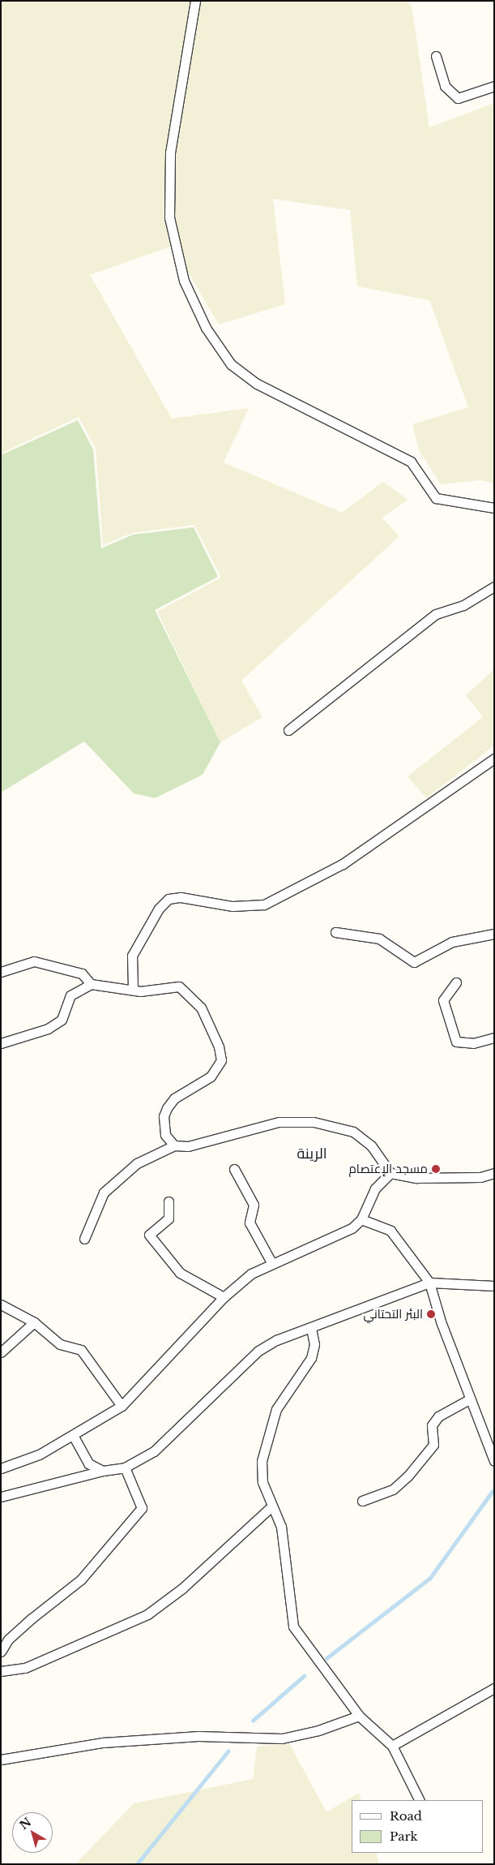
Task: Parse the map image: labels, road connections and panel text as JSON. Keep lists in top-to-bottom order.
{
  "districts": ["الرينة"],
  "places": ["مسجد الإعتصام", "البئر التحتاني"],
  "legend": ["Road", "Park"],
  "north": "top left"
}
